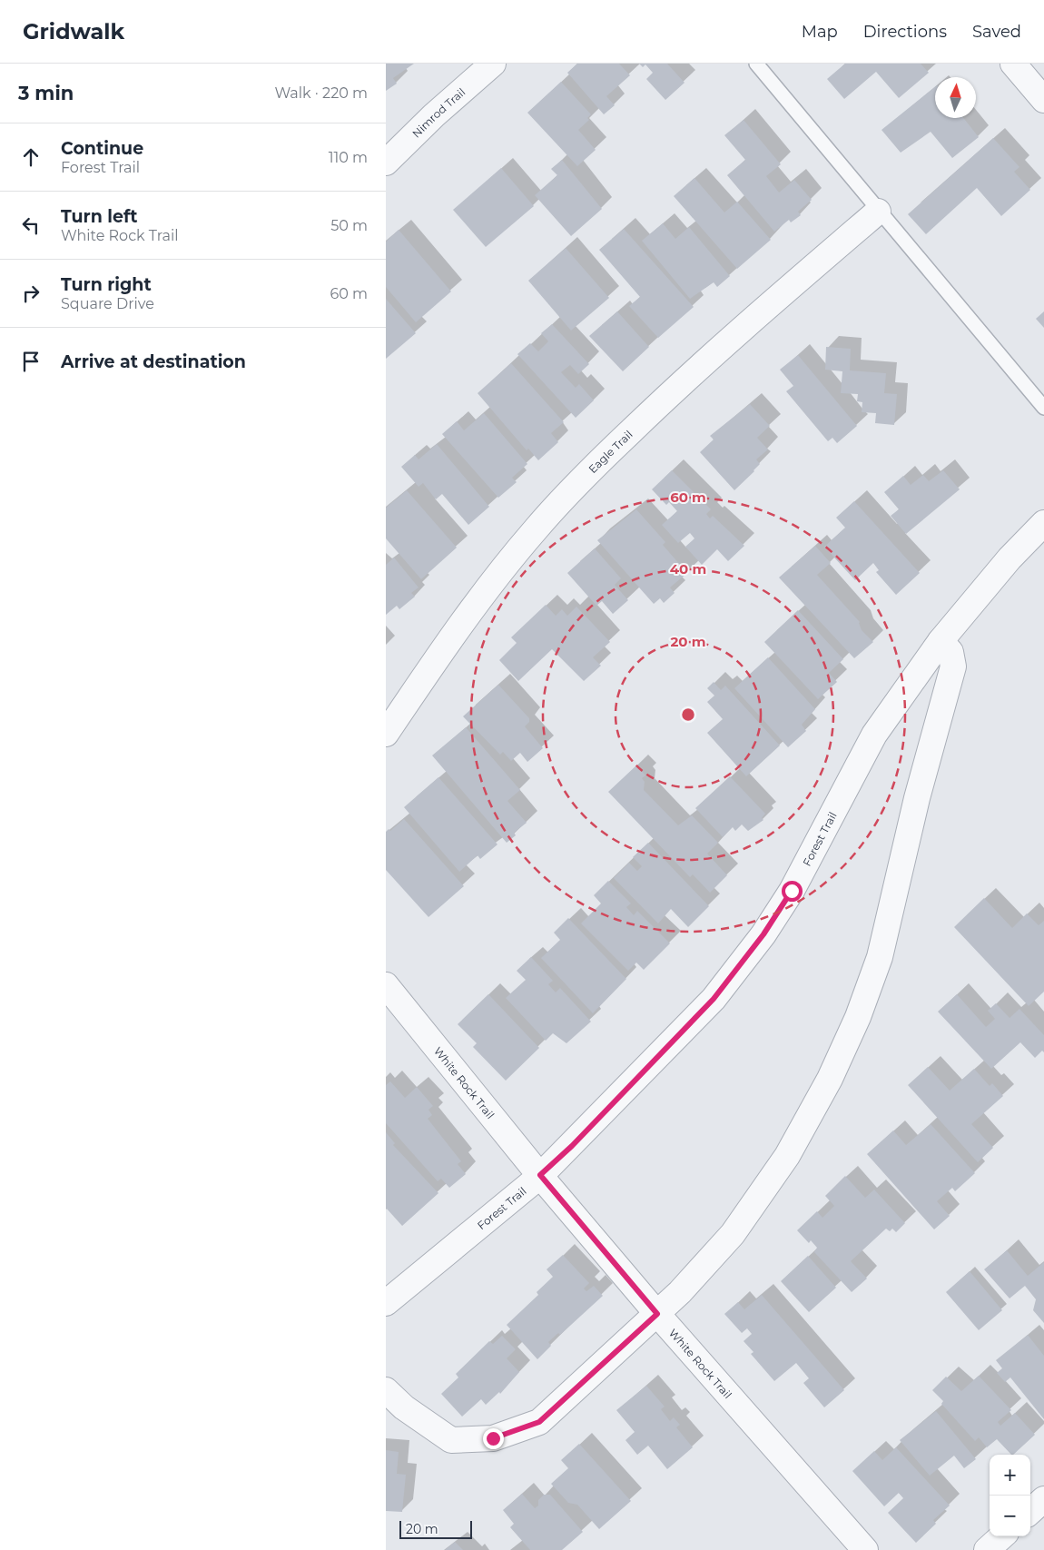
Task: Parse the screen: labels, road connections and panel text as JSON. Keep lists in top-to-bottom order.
{
  "streets": {
    "street": [
      "Nimrod Trail",
      "Eagle Trail",
      "Forest Trail",
      "White Rock Trail"
    ]
  },
  "crossings": [
    ["Forest Trail", "White Rock Trail"]
  ],
  "scale_bar": "20 m",
  "north": "top",
  "page": {
    "header": "Gridwalk",
    "nav": ["Map", "Directions", "Saved"],
    "heading": ["3 min", "Walk · 220 m"],
    "list": [
      ["Continue", "Forest Trail", "110 m"],
      ["Turn left", "White Rock Trail", "50 m"],
      ["Turn right", "Square Drive", "60 m"],
      "Arrive at destination"
    ],
    "map_buttons": ["+", "−"],
    "scale": "20 m"
  },
  "rings": ["60 m", "40 m", "20 m"]
}
